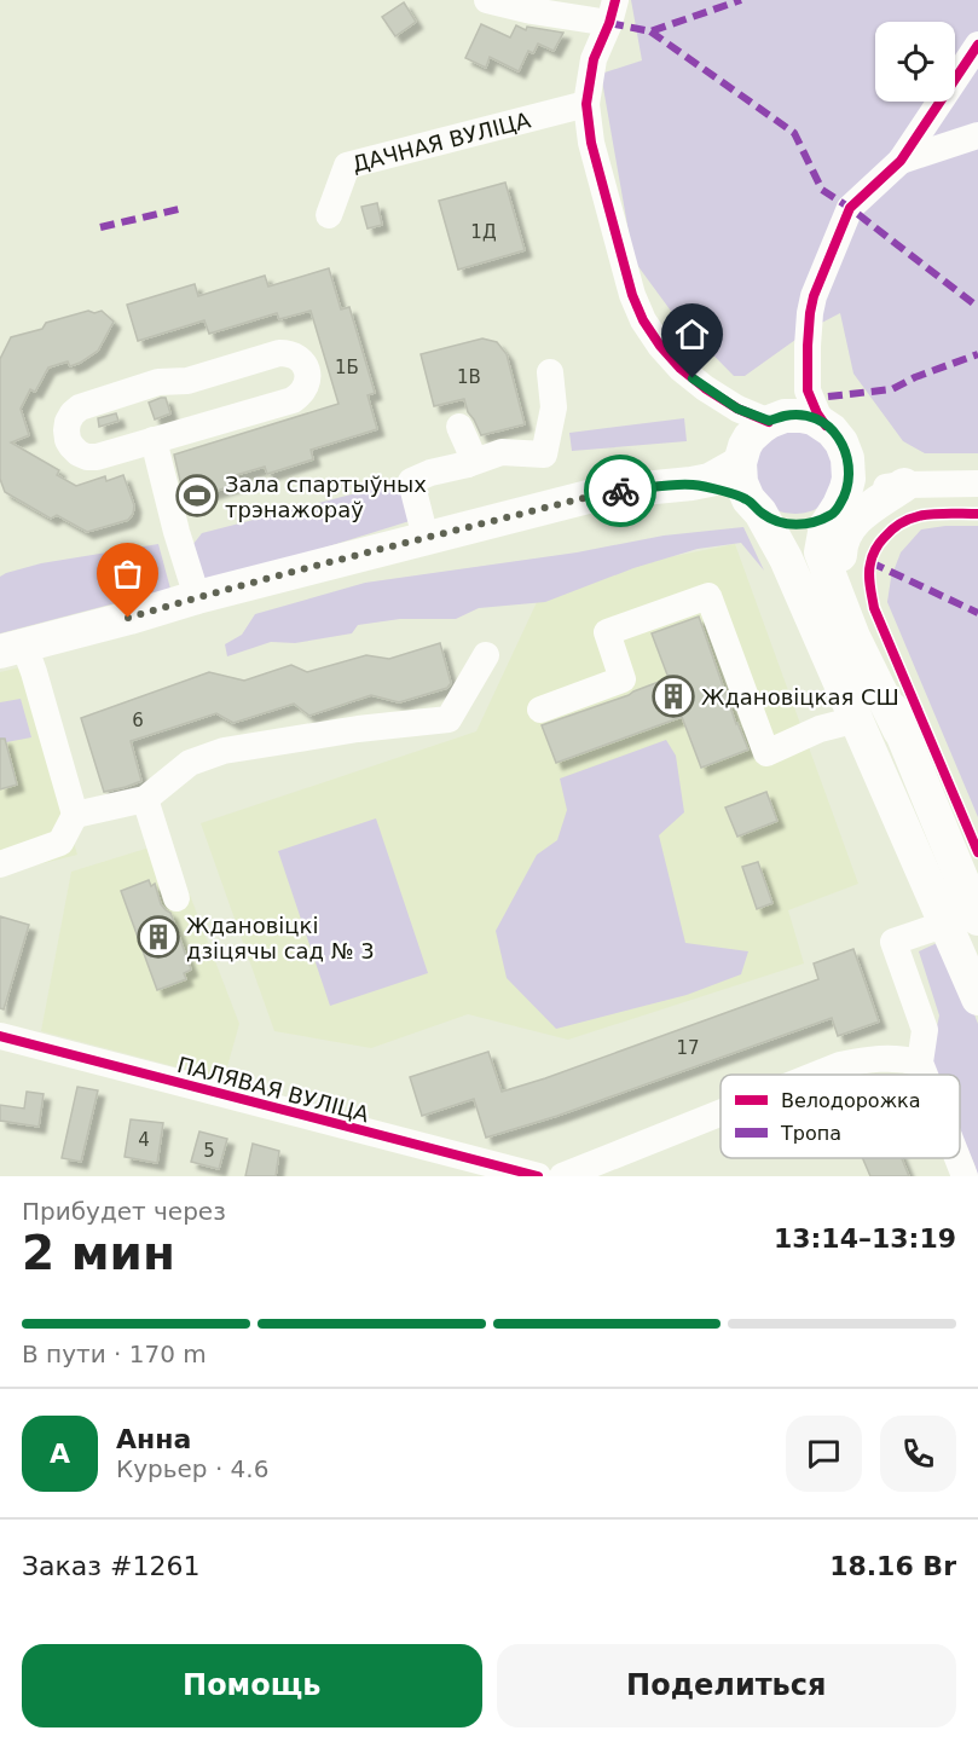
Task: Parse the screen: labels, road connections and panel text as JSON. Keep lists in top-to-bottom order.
{
  "streets": {
    "street": ["ДАЧНАЯ ВУЛІЦА", "ПАЛЯВАЯ ВУЛІЦА"]
  },
  "places": {
    "sports": ["Зала спартыўных трэнажораў"],
    "building": ["Ждановіцкая СШ", "Ждановіцкі дзіцячы сад № 3"]
  },
  "house_numbers": [
    "1Д",
    "1Б",
    "1В",
    "6",
    "17",
    "4",
    "5"
  ],
  "legend": ["Велодорожка", "Тропа"],
  "page": {
    "heading": ["2 мин", "Прибудет через", "13:14–13:19"],
    "panel": [
      "Анна",
      "Курьер · 4.6",
      "Заказ #1261",
      "18.16 Br"
    ],
    "bar": "В пути · 170 m",
    "round": "А",
    "buttons": ["Помощь", "Поделиться"]
  }
}
